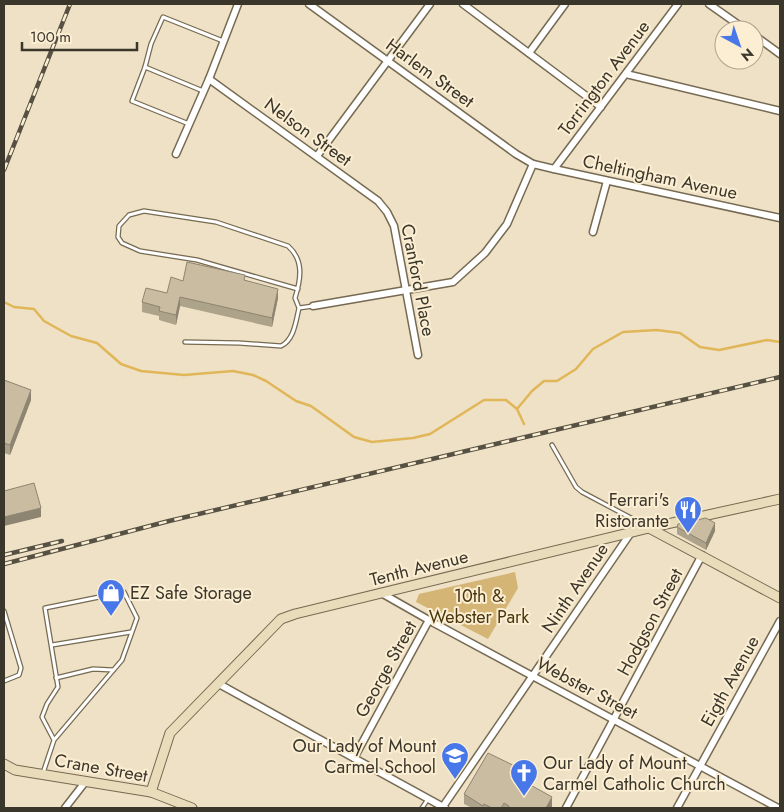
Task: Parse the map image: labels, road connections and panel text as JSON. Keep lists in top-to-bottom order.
{
  "streets": {
    "street": [
      "Harlem Street",
      "Torrington Avenue",
      "Nelson Street",
      "Cheltingham Avenue",
      "Cranford Place",
      "Tenth Avenue",
      "Ninth Avenue",
      "Hodgson Street",
      "George Street",
      "Eigth Avenue",
      "Webster Street",
      "Crane Street"
    ]
  },
  "crossings": [
    ["Harlem Street", "Cheltingham Avenue"],
    ["Torrington Avenue", "Cheltingham Avenue"],
    ["Nelson Street", "Cranford Place"],
    ["Tenth Avenue", "Ninth Avenue"],
    ["Tenth Avenue", "Webster Street"],
    ["Tenth Avenue", "Crane Street"],
    ["Ninth Avenue", "Webster Street"],
    ["Hodgson Street", "Webster Street"],
    ["George Street", "Webster Street"],
    ["Eigth Avenue", "Webster Street"]
  ],
  "parks": ["10th & Webster Park"],
  "places": {
    "restaurant": ["Ferrari's Ristorante"],
    "shop": ["EZ Safe Storage"],
    "school or university": ["Our Lady of Mount Carmel School"],
    "church": ["Our Lady of Mount Carmel Catholic Church"]
  },
  "scale_bar": "100 m",
  "north": "bottom right"
}
